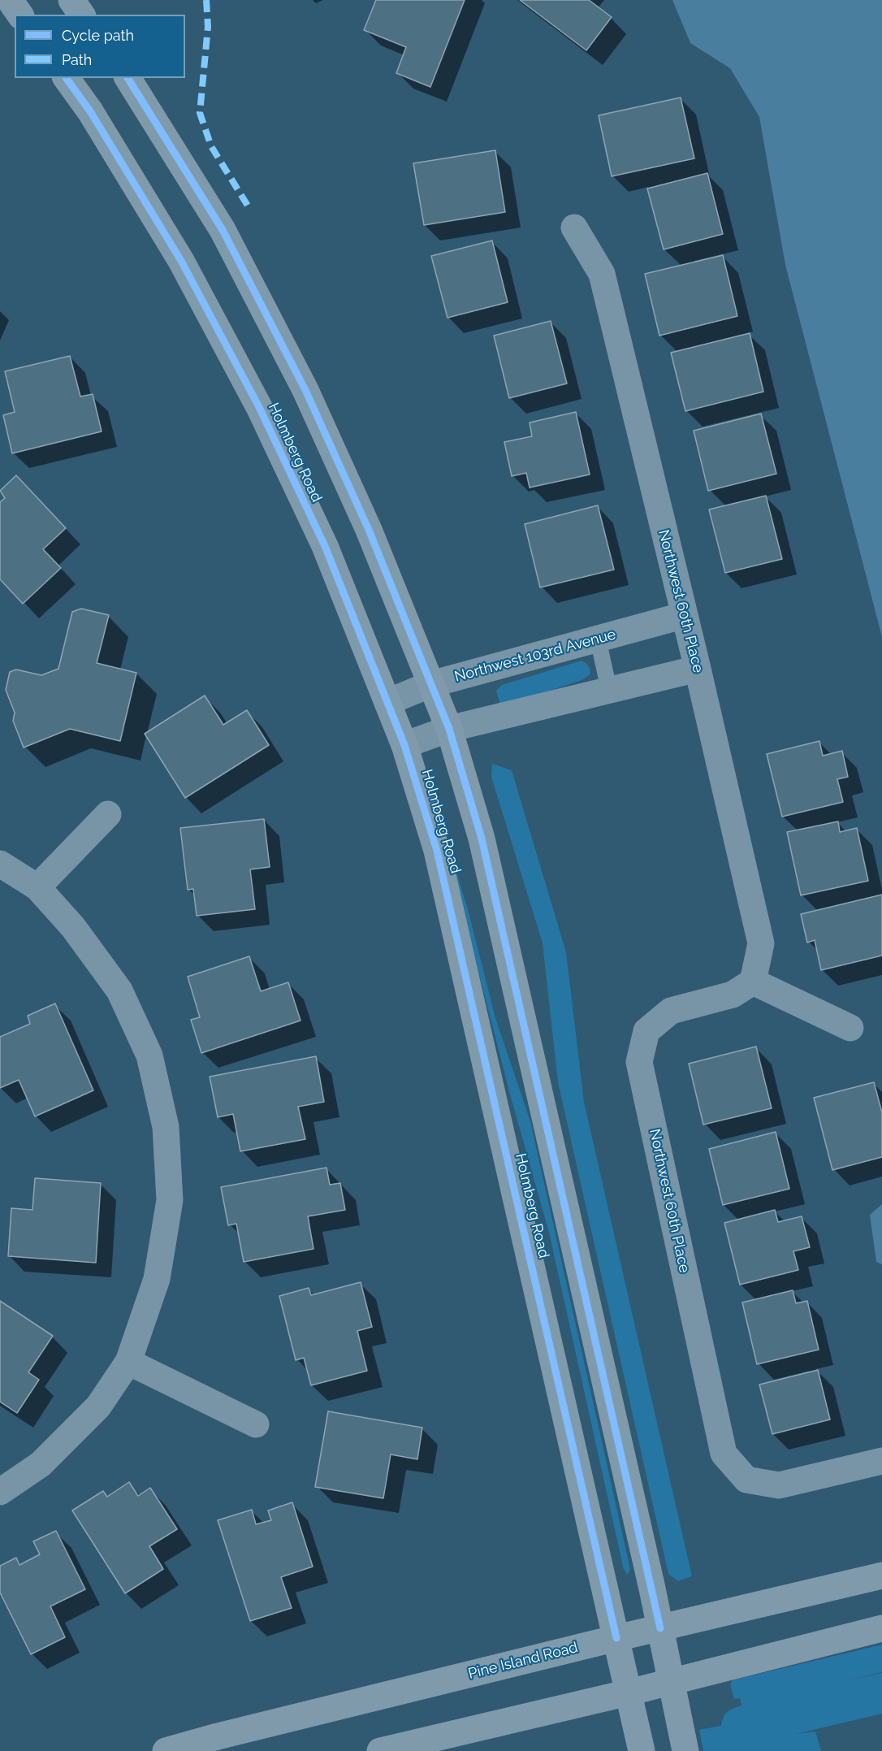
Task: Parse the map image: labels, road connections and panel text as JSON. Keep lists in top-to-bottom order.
{
  "streets": {
    "street": [
      "Holmberg Road",
      "Northwest 60th Place",
      "Northwest 103rd Avenue",
      "Pine Island Road"
    ]
  },
  "crossings": [
    ["Holmberg Road", "Northwest 103rd Avenue"],
    ["Holmberg Road", "Pine Island Road"],
    ["Northwest 60th Place", "Northwest 103rd Avenue"]
  ],
  "legend": ["Cycle path", "Path"]
}
